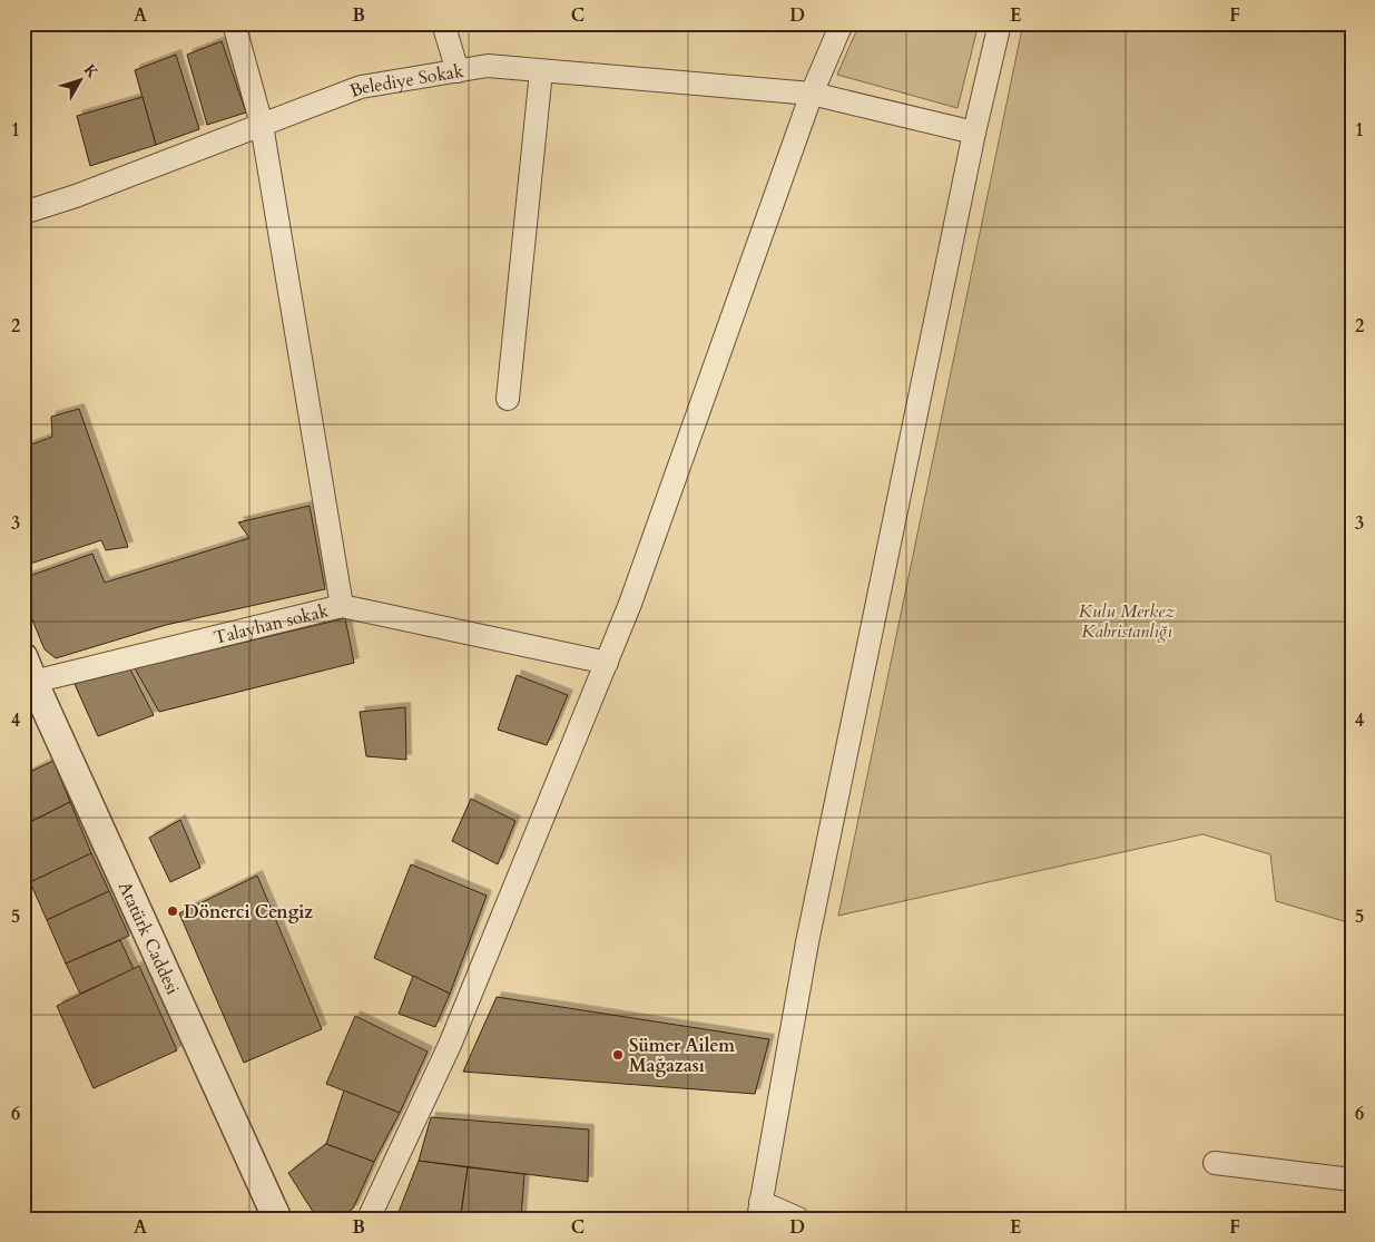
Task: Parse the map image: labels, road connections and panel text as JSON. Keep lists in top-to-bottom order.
{
  "streets": {
    "street": ["Belediye Sokak", "Talayhan sokak", "Atatürk Caddesi"]
  },
  "crossings": [
    ["Talayhan sokak", "Atatürk Caddesi"]
  ],
  "parks": ["Kulu Merkez Kabristanlığı"],
  "places": ["Dönerci Cengiz", "Sümer Ailem Mağazası"],
  "north": "top right",
  "grid": {
    "columns": [
      "A",
      "B",
      "C",
      "D",
      "E",
      "F"
    ],
    "rows": [
      "1",
      "2",
      "3",
      "4",
      "5",
      "6"
    ]
  }
}
